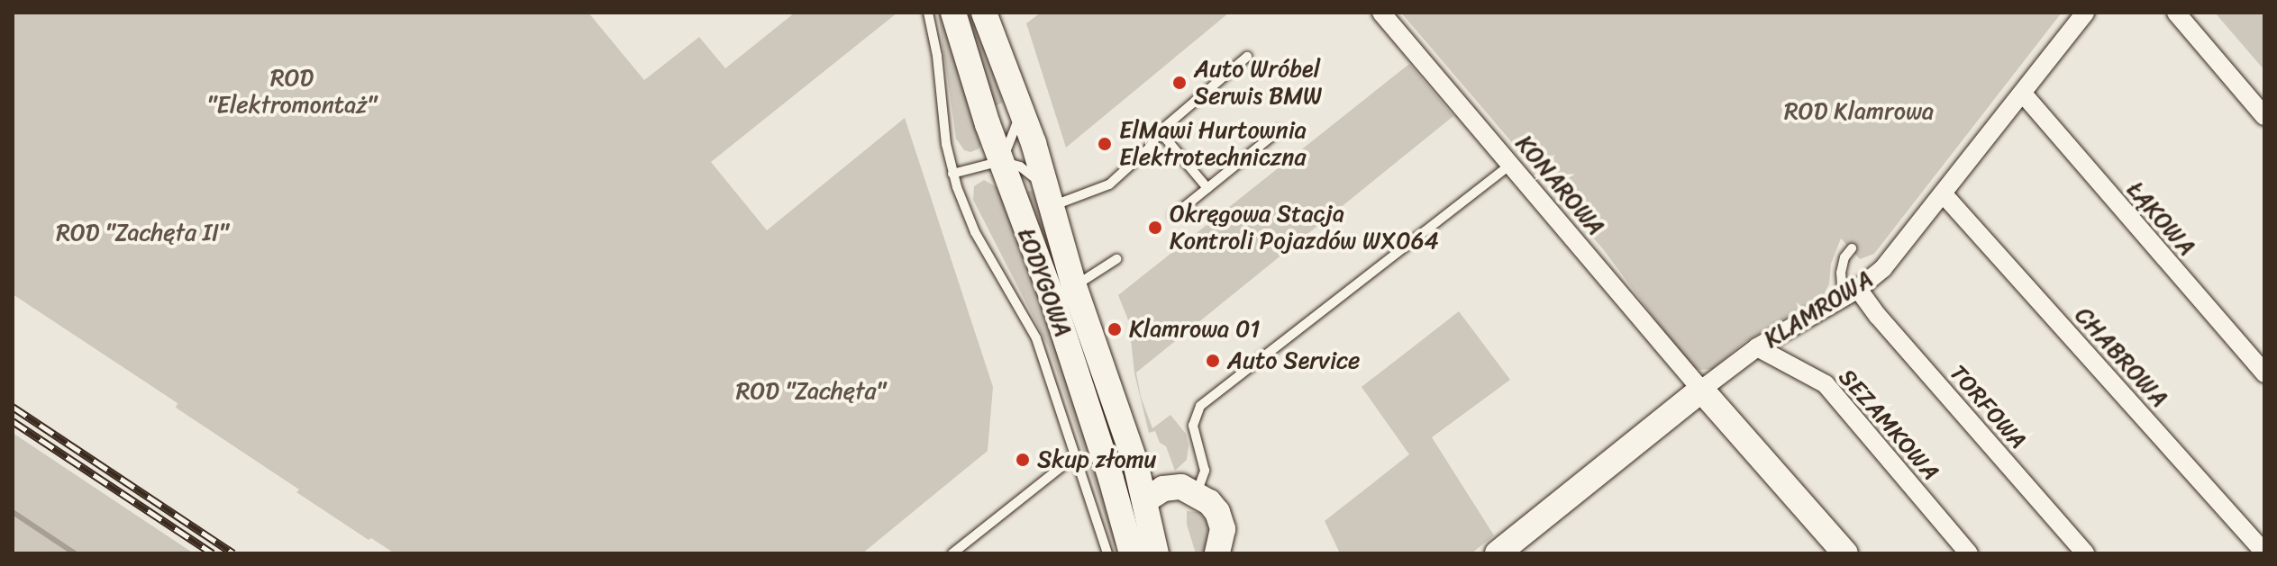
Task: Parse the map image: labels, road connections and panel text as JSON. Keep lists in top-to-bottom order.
{
  "streets": {
    "main road": ["ŁODYGOWA", "KLAMROWA"],
    "street": [
      "KONAROWA",
      "ŁĄKOWA",
      "CHABROWA",
      "TORFOWA",
      "SEZAMKOWA"
    ]
  },
  "crossings": [
    ["KONAROWA", "KLAMROWA"],
    ["ŁĄKOWA", "KLAMROWA"],
    ["KLAMROWA", "CHABROWA"],
    ["KLAMROWA", "TORFOWA"],
    ["KLAMROWA", "SEZAMKOWA"]
  ],
  "parks": [
    "ROD \"Elektromontaż\"",
    "ROD Klamrowa",
    "ROD \"Zachęta II\"",
    "ROD \"Zachęta\""
  ],
  "places": [
    "Auto Wróbel Serwis BMW",
    "ElMawi Hurtownia Elektrotechniczna",
    "Okręgowa Stacja Kontroli Pojazdów WX064",
    "Klamrowa 01",
    "Auto Service",
    "Skup złomu"
  ]
}
